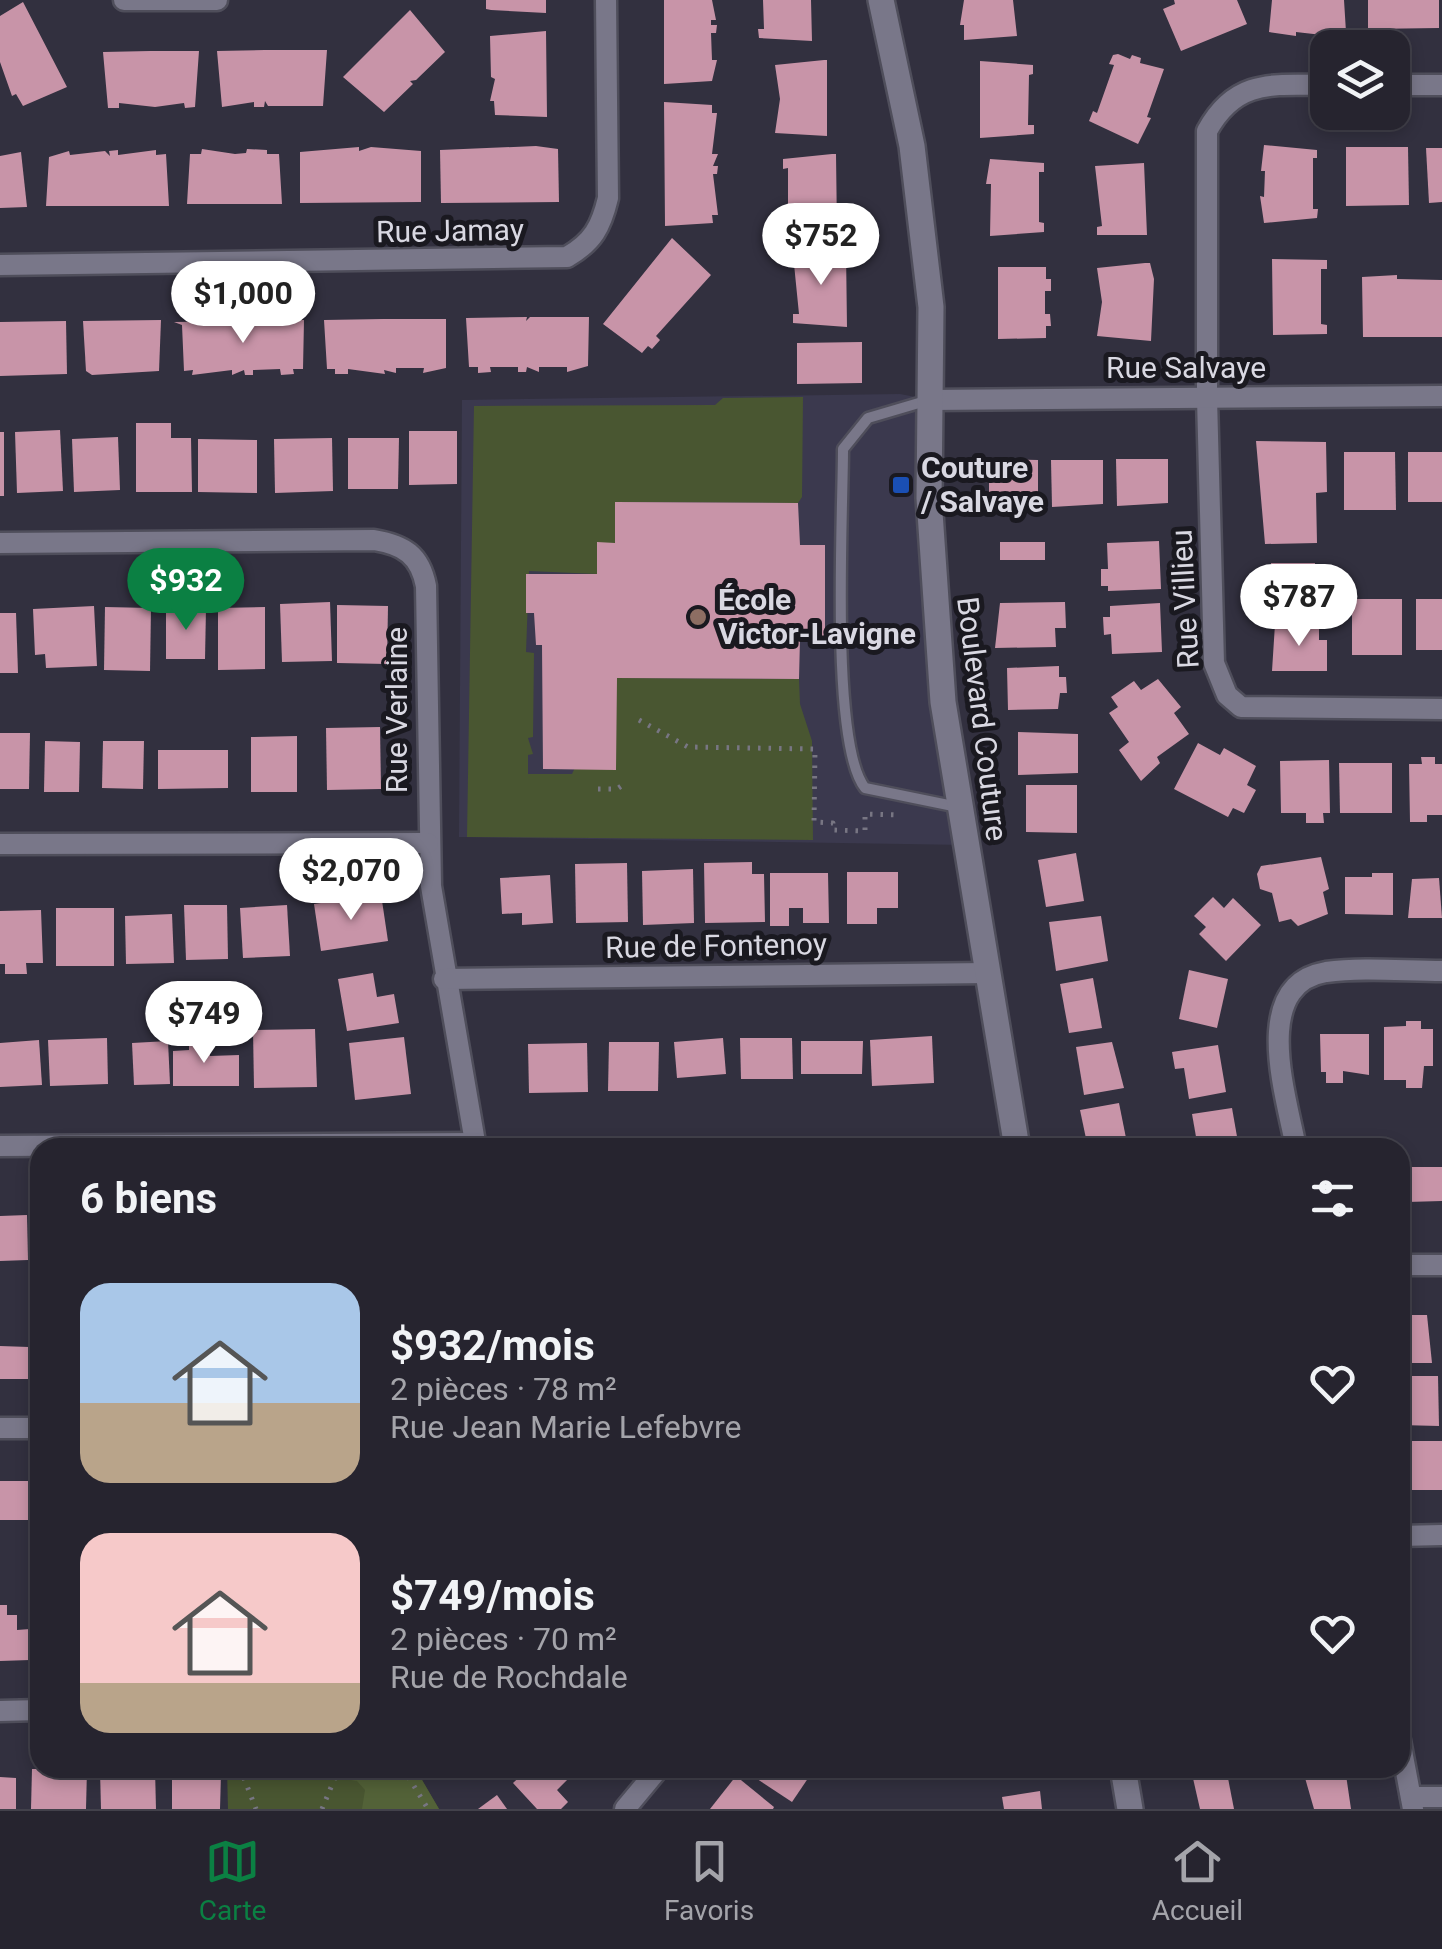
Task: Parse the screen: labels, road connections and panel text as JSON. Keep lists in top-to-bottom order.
{
  "streets": {
    "street": [
      "Rue Jamay",
      "Rue Salvaye",
      "Rue Villieu",
      "Rue Verlaine",
      "Boulevard Couture",
      "Rue de Fontenoy"
    ]
  },
  "crossings": [
    ["Rue Salvaye", "Rue Villieu"],
    ["Rue Salvaye", "Boulevard Couture"],
    ["Rue Verlaine", "Rue de Fontenoy"],
    ["Boulevard Couture", "Rue de Fontenoy"]
  ],
  "places": {
    "transit": ["Couture / Salvaye"],
    "other": ["École Victor-Lavigne"]
  },
  "page": {
    "price": [
      "$752",
      "$1,000",
      "$932",
      "$787",
      "$2,070",
      "$749"
    ],
    "heading": "6 biens",
    "list": [
      {
        "name": "$932/mois",
        "note": "2 pièces · 78 m² · Rue Jean Marie Lefebvre"
      },
      {
        "name": "$749/mois",
        "note": "2 pièces · 70 m² · Rue de Rochdale"
      }
    ],
    "tabs": ["Carte", "Favoris", "Accueil"]
  }
}
